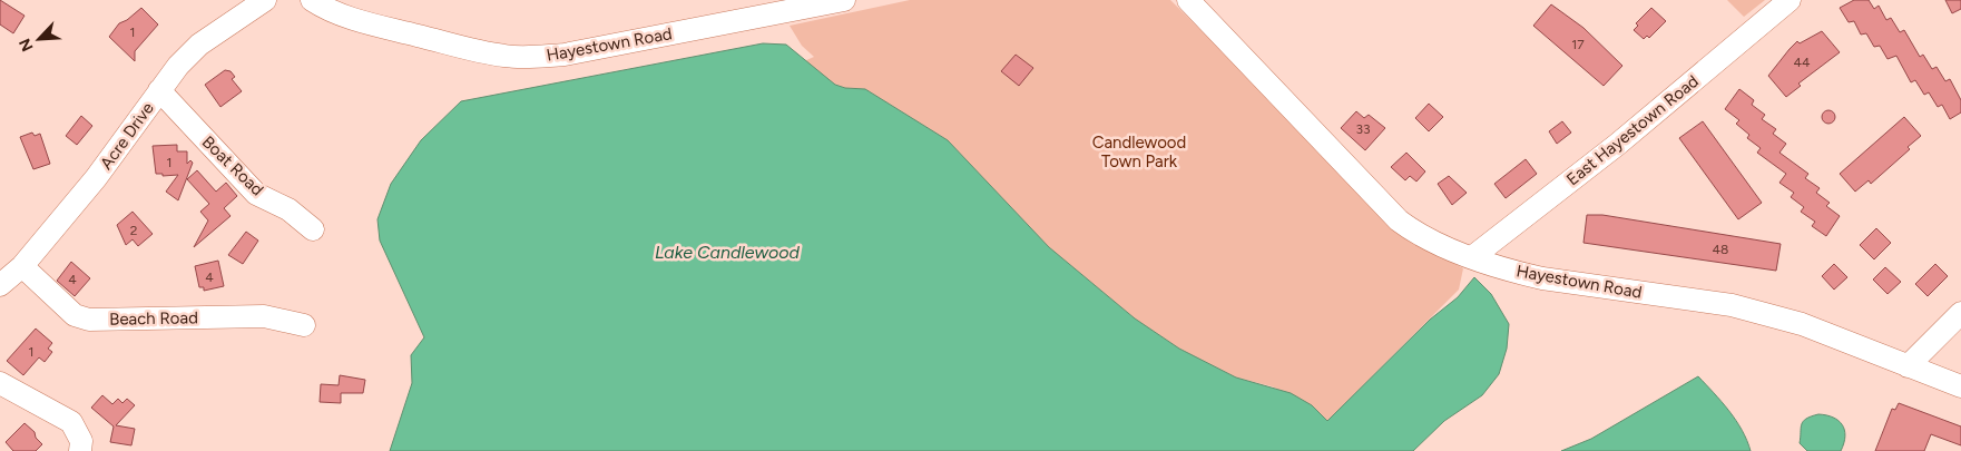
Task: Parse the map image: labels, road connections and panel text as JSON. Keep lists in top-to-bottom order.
{
  "streets": {
    "street": [
      "Hayestown Road",
      "East Hayestown Road",
      "Acre Drive",
      "Boat Road",
      "Beach Road"
    ]
  },
  "crossings": [
    ["Hayestown Road", "East Hayestown Road"],
    ["Acre Drive", "Boat Road"],
    ["Acre Drive", "Beach Road"]
  ],
  "water": ["Lake Candlewood"],
  "parks": ["Candlewood Town Park"],
  "house_numbers": [
    "1",
    "17",
    "44",
    "33",
    "1",
    "2",
    "48",
    "4",
    "4",
    "1"
  ],
  "north": "bottom left"
}
